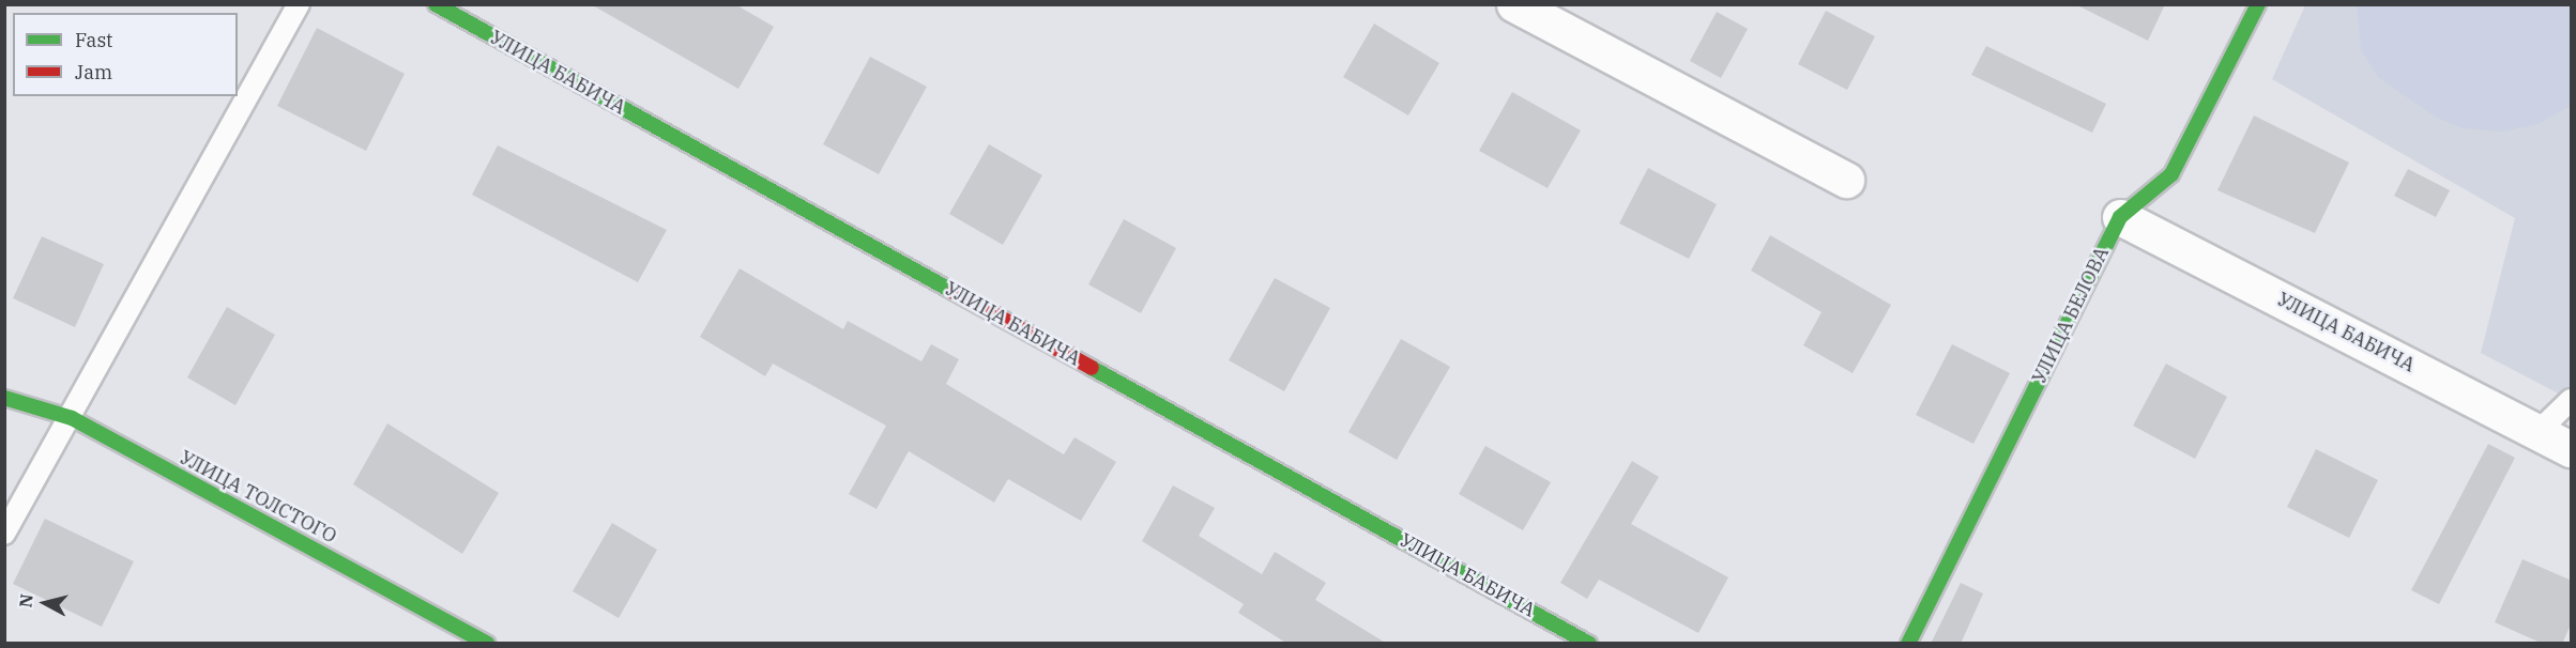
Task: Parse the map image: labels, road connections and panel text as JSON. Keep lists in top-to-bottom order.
{
  "streets": {
    "street": ["УЛИЦА БАБИЧА", "УЛИЦА БЕЛОВА", "УЛИЦА ТОЛСТОГО"]
  },
  "crossings": [
    ["УЛИЦА БАБИЧА", "УЛИЦА БЕЛОВА"]
  ],
  "legend": ["Fast", "Jam"],
  "north": "left"
}
